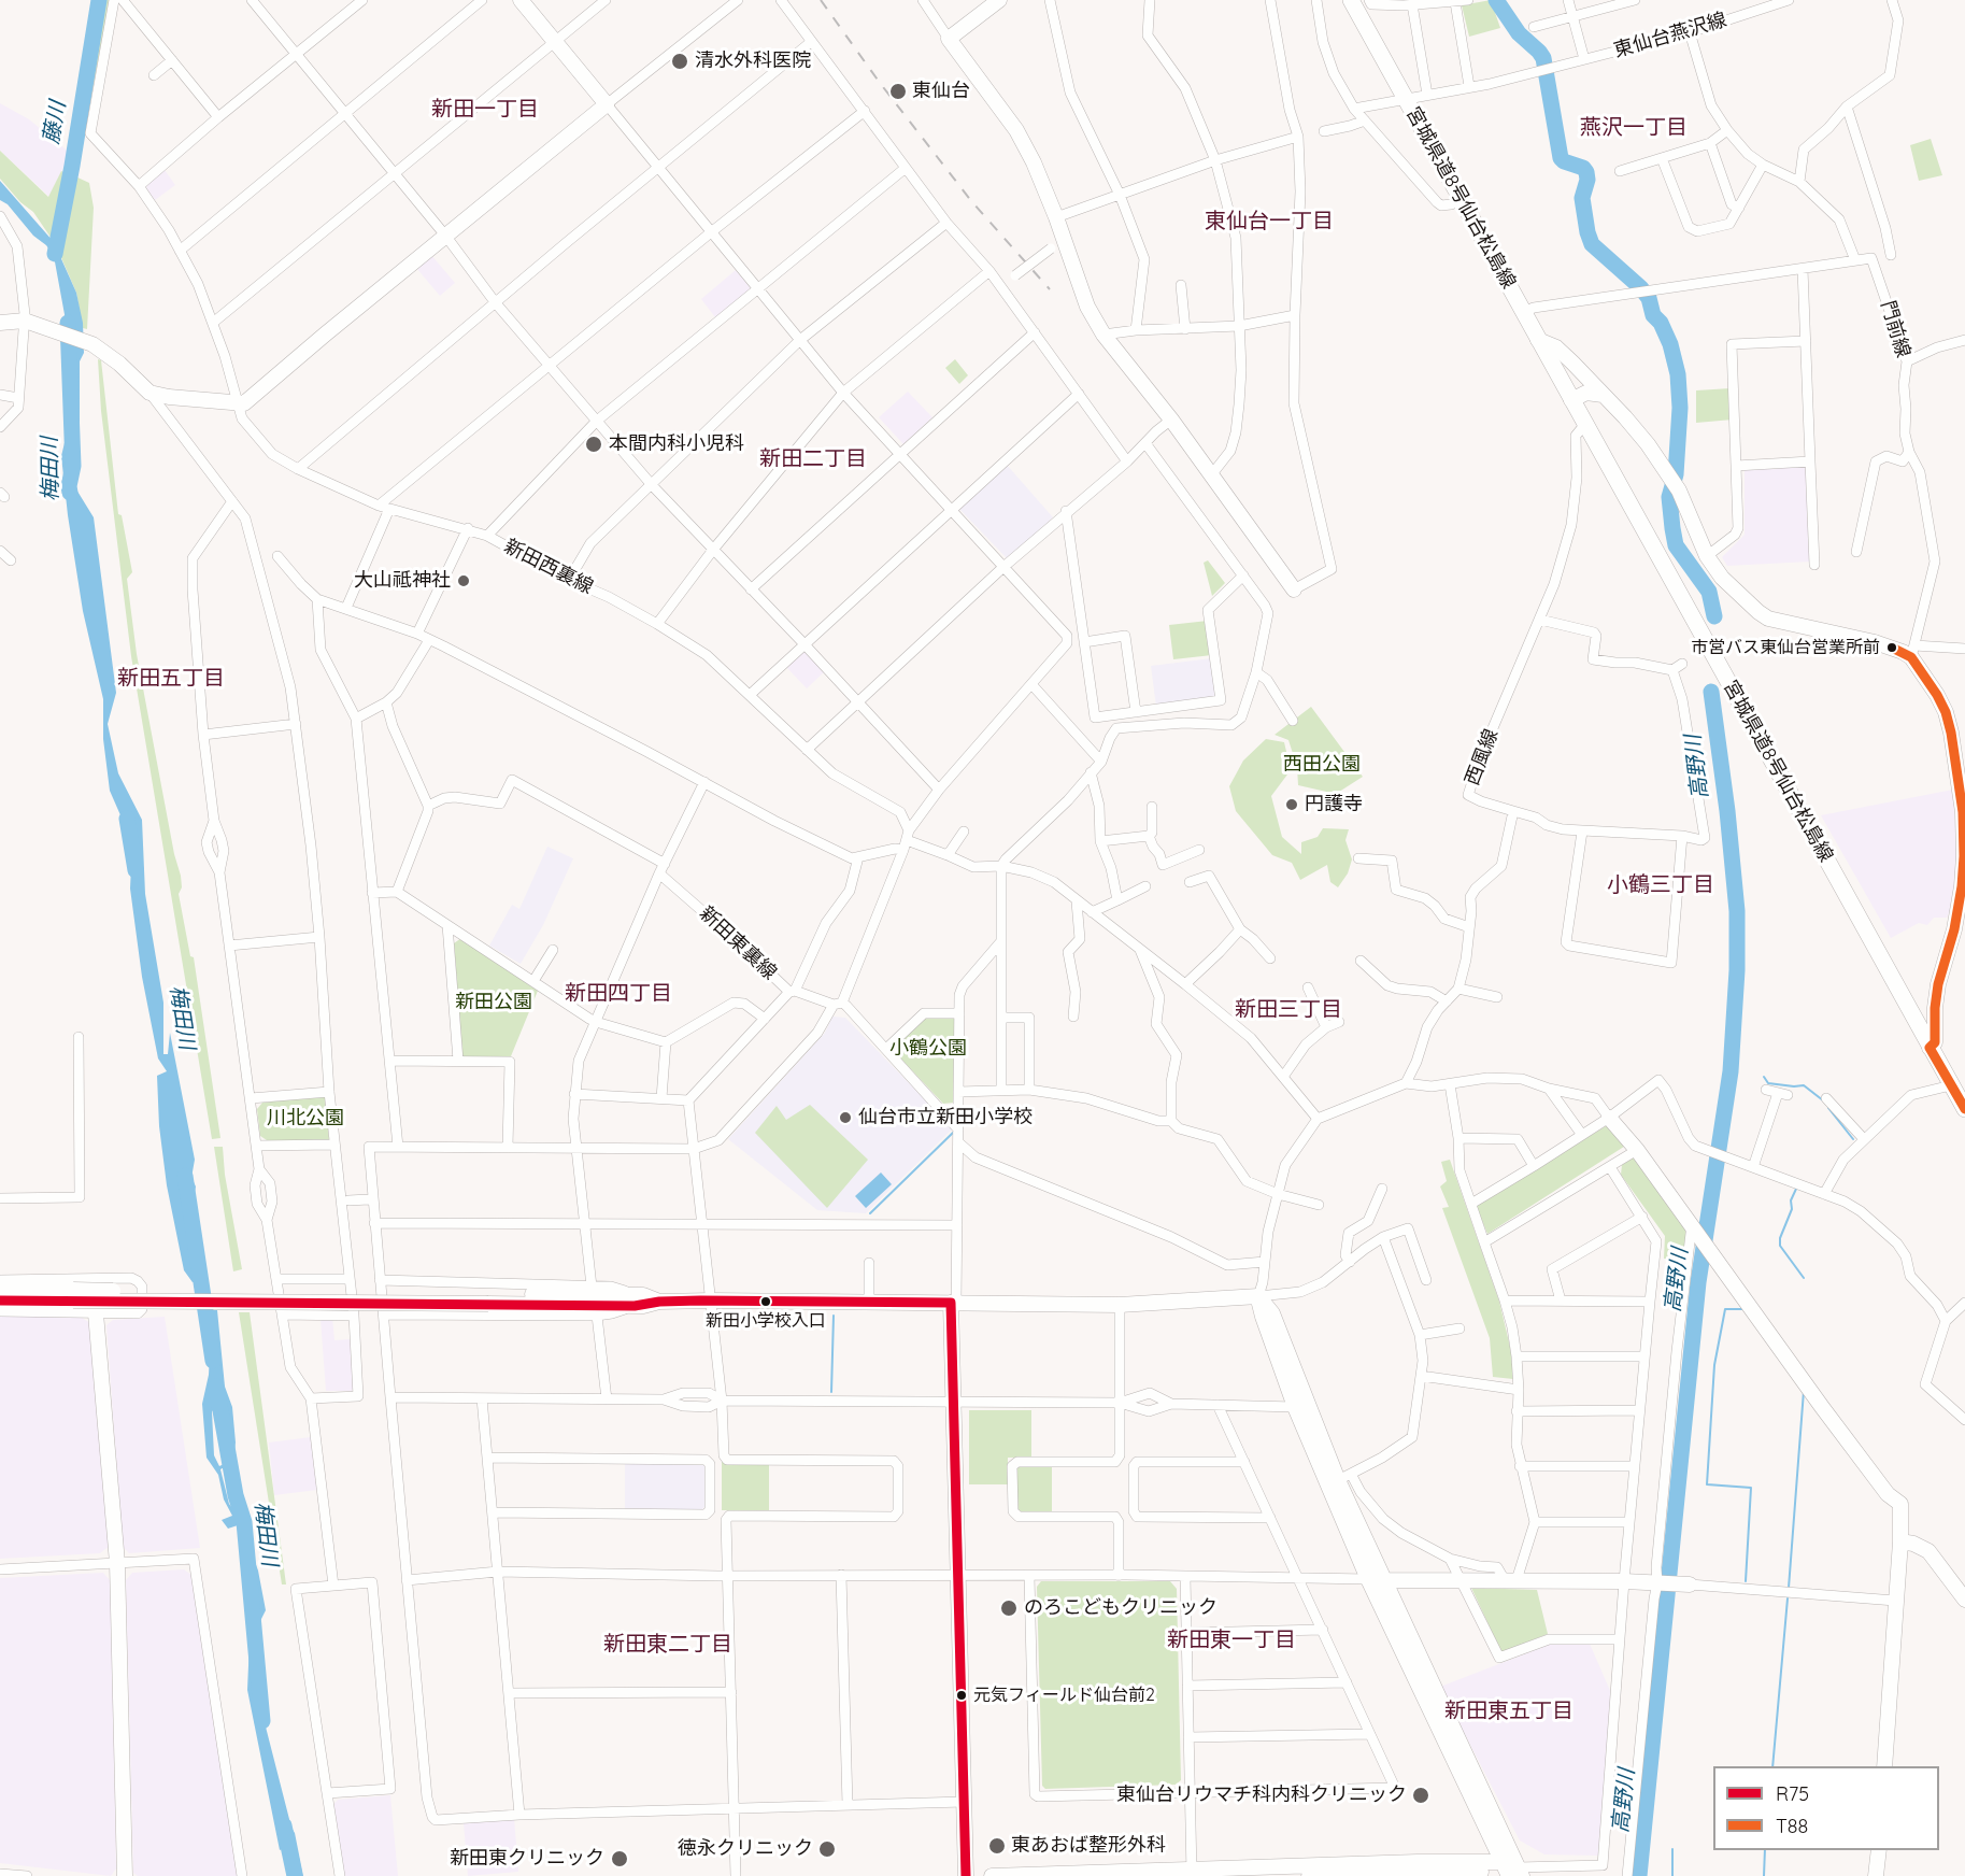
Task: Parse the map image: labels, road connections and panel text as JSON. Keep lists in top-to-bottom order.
{
  "streets": {
    "main road": ["宮城県道8号仙台松島線"],
    "street": [
      "東仙台燕沢線",
      "門前線",
      "新田西裏線",
      "西風線",
      "新田東裏線"
    ]
  },
  "crossings": [
    ["宮城県道8号仙台松島線", "西風線"]
  ],
  "districts": [
    "新田一丁目",
    "燕沢一丁目",
    "東仙台一丁目",
    "新田二丁目",
    "新田五丁目",
    "小鶴三丁目",
    "新田四丁目",
    "新田三丁目",
    "新田東一丁目",
    "新田東二丁目",
    "新田東五丁目"
  ],
  "water": ["藤川", "梅田川", "高野川"],
  "parks": [
    "西田公園",
    "新田公園",
    "小鶴公園",
    "川北公園"
  ],
  "places": [
    "清水外科医院",
    "東仙台",
    "本間内科小児科",
    "大山祗神社",
    "市営バス東仙台営業所前",
    "円護寺",
    "仙台市立新田小学校",
    "新田小学校入口",
    "のろこどもクリニック",
    "元気フィールド仙台前2",
    "東仙台リウマチ科内科クリニック",
    "東あおば整形外科",
    "徳永クリニック",
    "新田東クリニック"
  ],
  "lines": ["transit line T88", "transit line R75"],
  "legend": ["R75", "T88"]
}
